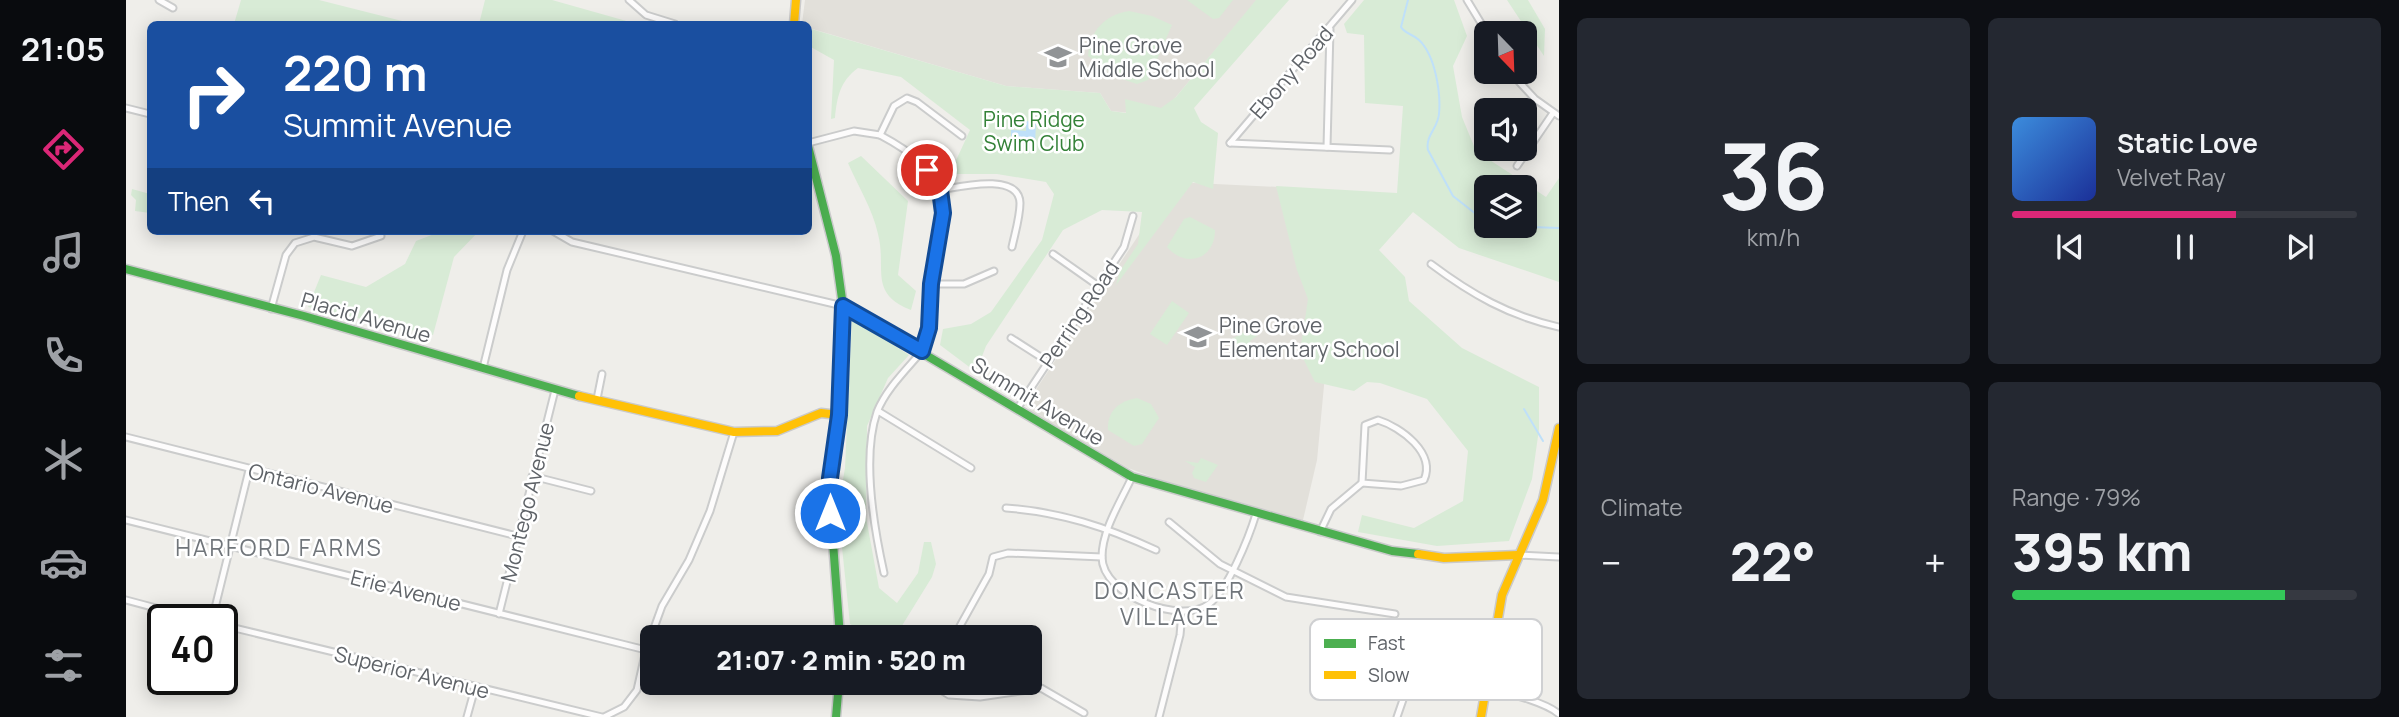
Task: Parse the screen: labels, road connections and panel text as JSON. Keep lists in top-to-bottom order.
{
  "streets": {
    "street": [
      "Ebony Road",
      "Perring Road",
      "Placid Avenue",
      "Summit Avenue",
      "Ontario Avenue",
      "Montego Avenue",
      "Erie Avenue",
      "Superior Avenue"
    ]
  },
  "crossings": [
    ["Perring Road", "Summit Avenue"],
    ["Placid Avenue", "Montego Avenue"],
    ["Placid Avenue", "Superior Avenue"],
    ["Ontario Avenue", "Montego Avenue"],
    ["Montego Avenue", "Erie Avenue"]
  ],
  "districts": ["HARFORD FARMS", "DONCASTER VILLAGE"],
  "parks": ["Pine Ridge Swim Club"],
  "places": {
    "school or university": ["Pine Grove Middle School", "Pine Grove Elementary School"]
  },
  "legend": ["Fast", "Slow"],
  "north": "bottom right",
  "page": {
    "tabs": "21:05",
    "tile": [
      ["36", "km/h"],
      "Climate",
      ["Range · 79%", "395 km"]
    ],
    "turn": ["220 m", "Summit Avenue"],
    "song": ["Static Love", "Velvet Ray"],
    "then": "Then",
    "heat": ["−", "22°", "+"],
    "limit": "40",
    "trip": "21:07 · 2 min · 520 m"
  }
}
